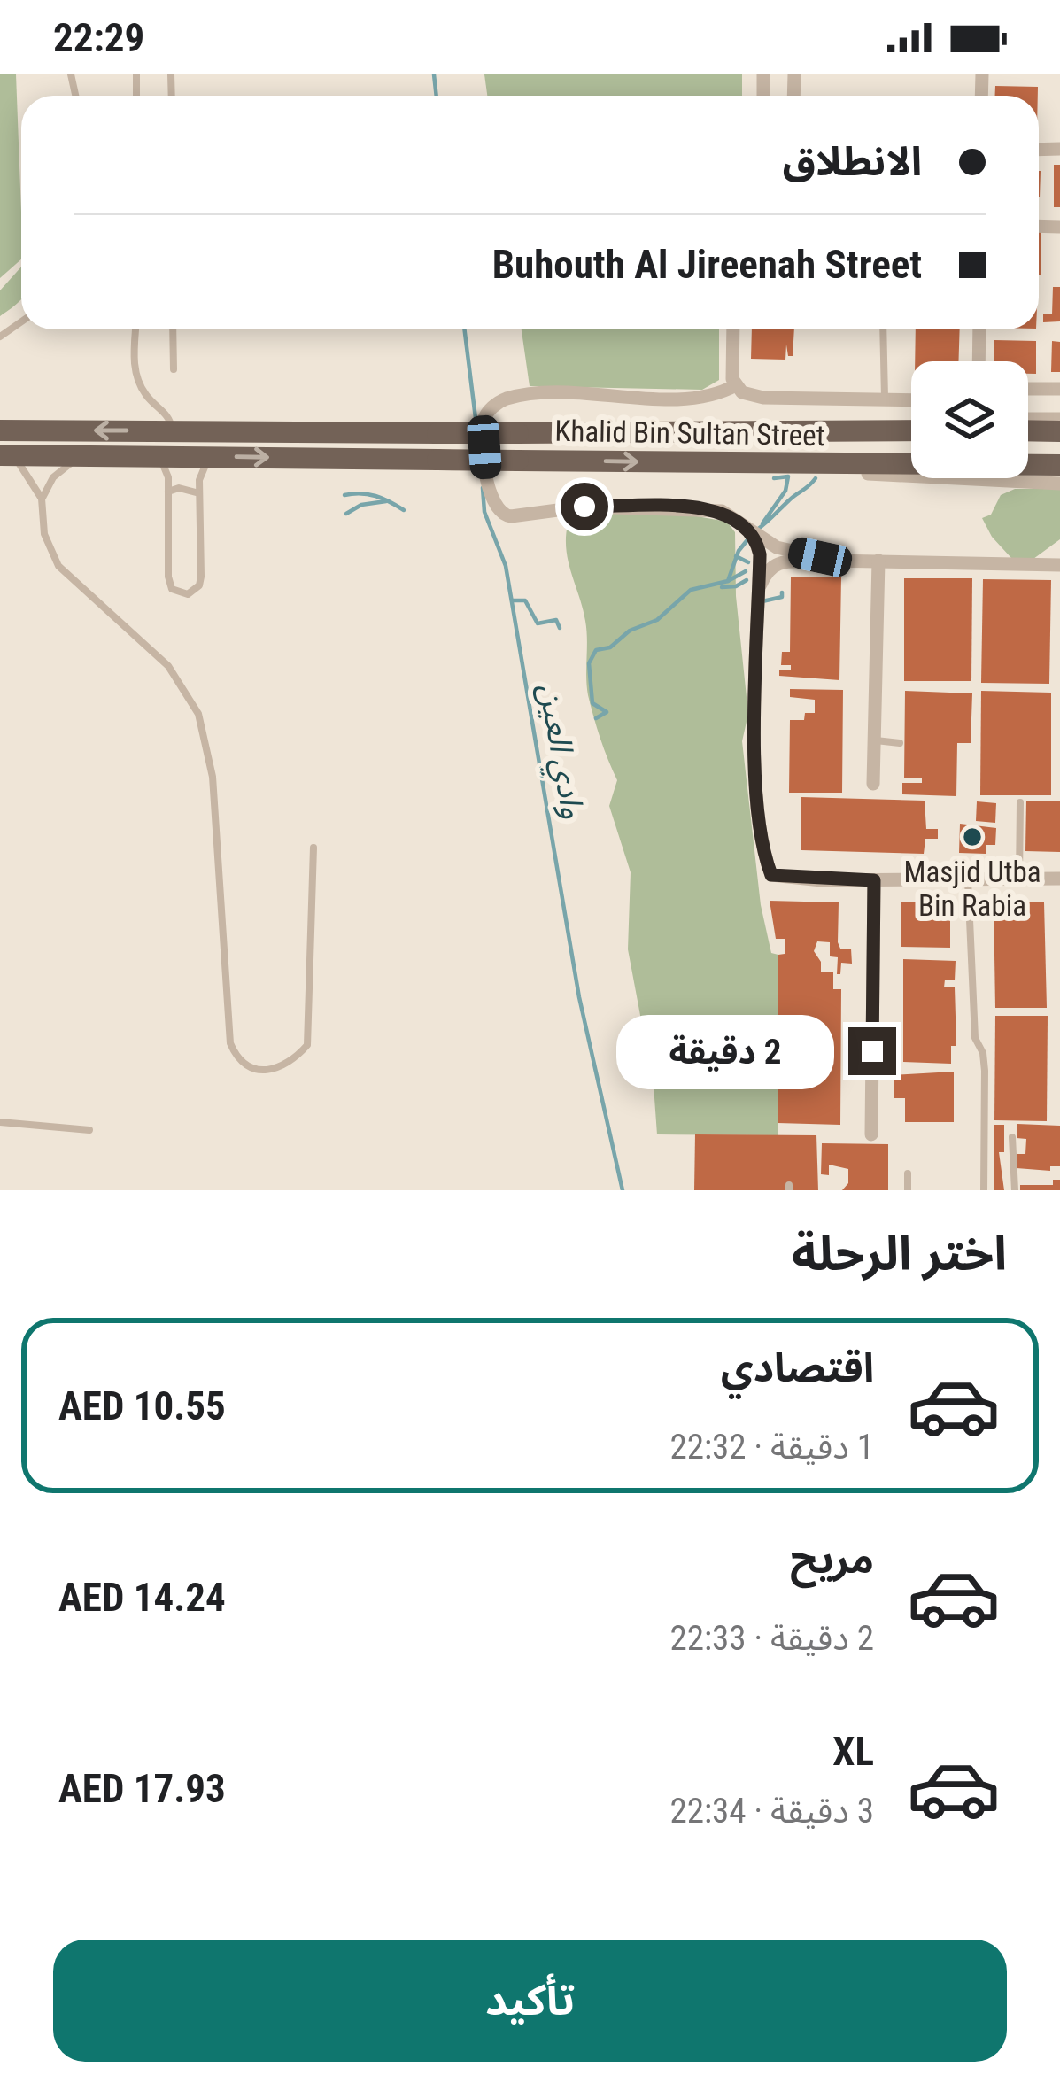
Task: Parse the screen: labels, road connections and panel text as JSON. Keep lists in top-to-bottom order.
{
  "streets": {
    "main road": ["Khalid Bin Sultan Street"]
  },
  "water": ["وادي العين"],
  "places": ["Masjid Utba Bin Rabia"],
  "page": {
    "status": "22:29",
    "banner": ["الانطلاق", "Buhouth Al Jireenah Street"],
    "bubble": "2 دقيقة",
    "heading": "اختر الرحلة",
    "list": [
      {
        "name": "اقتصادي",
        "note": "1 دقيقة · 22:32",
        "value": "AED 10.55"
      },
      {
        "name": "مريح",
        "note": "2 دقيقة · 22:33",
        "value": "AED 14.24"
      },
      {
        "name": "XL",
        "note": "3 دقيقة · 22:34",
        "value": "AED 17.93"
      }
    ],
    "buttons": "تأكيد"
  }
}
